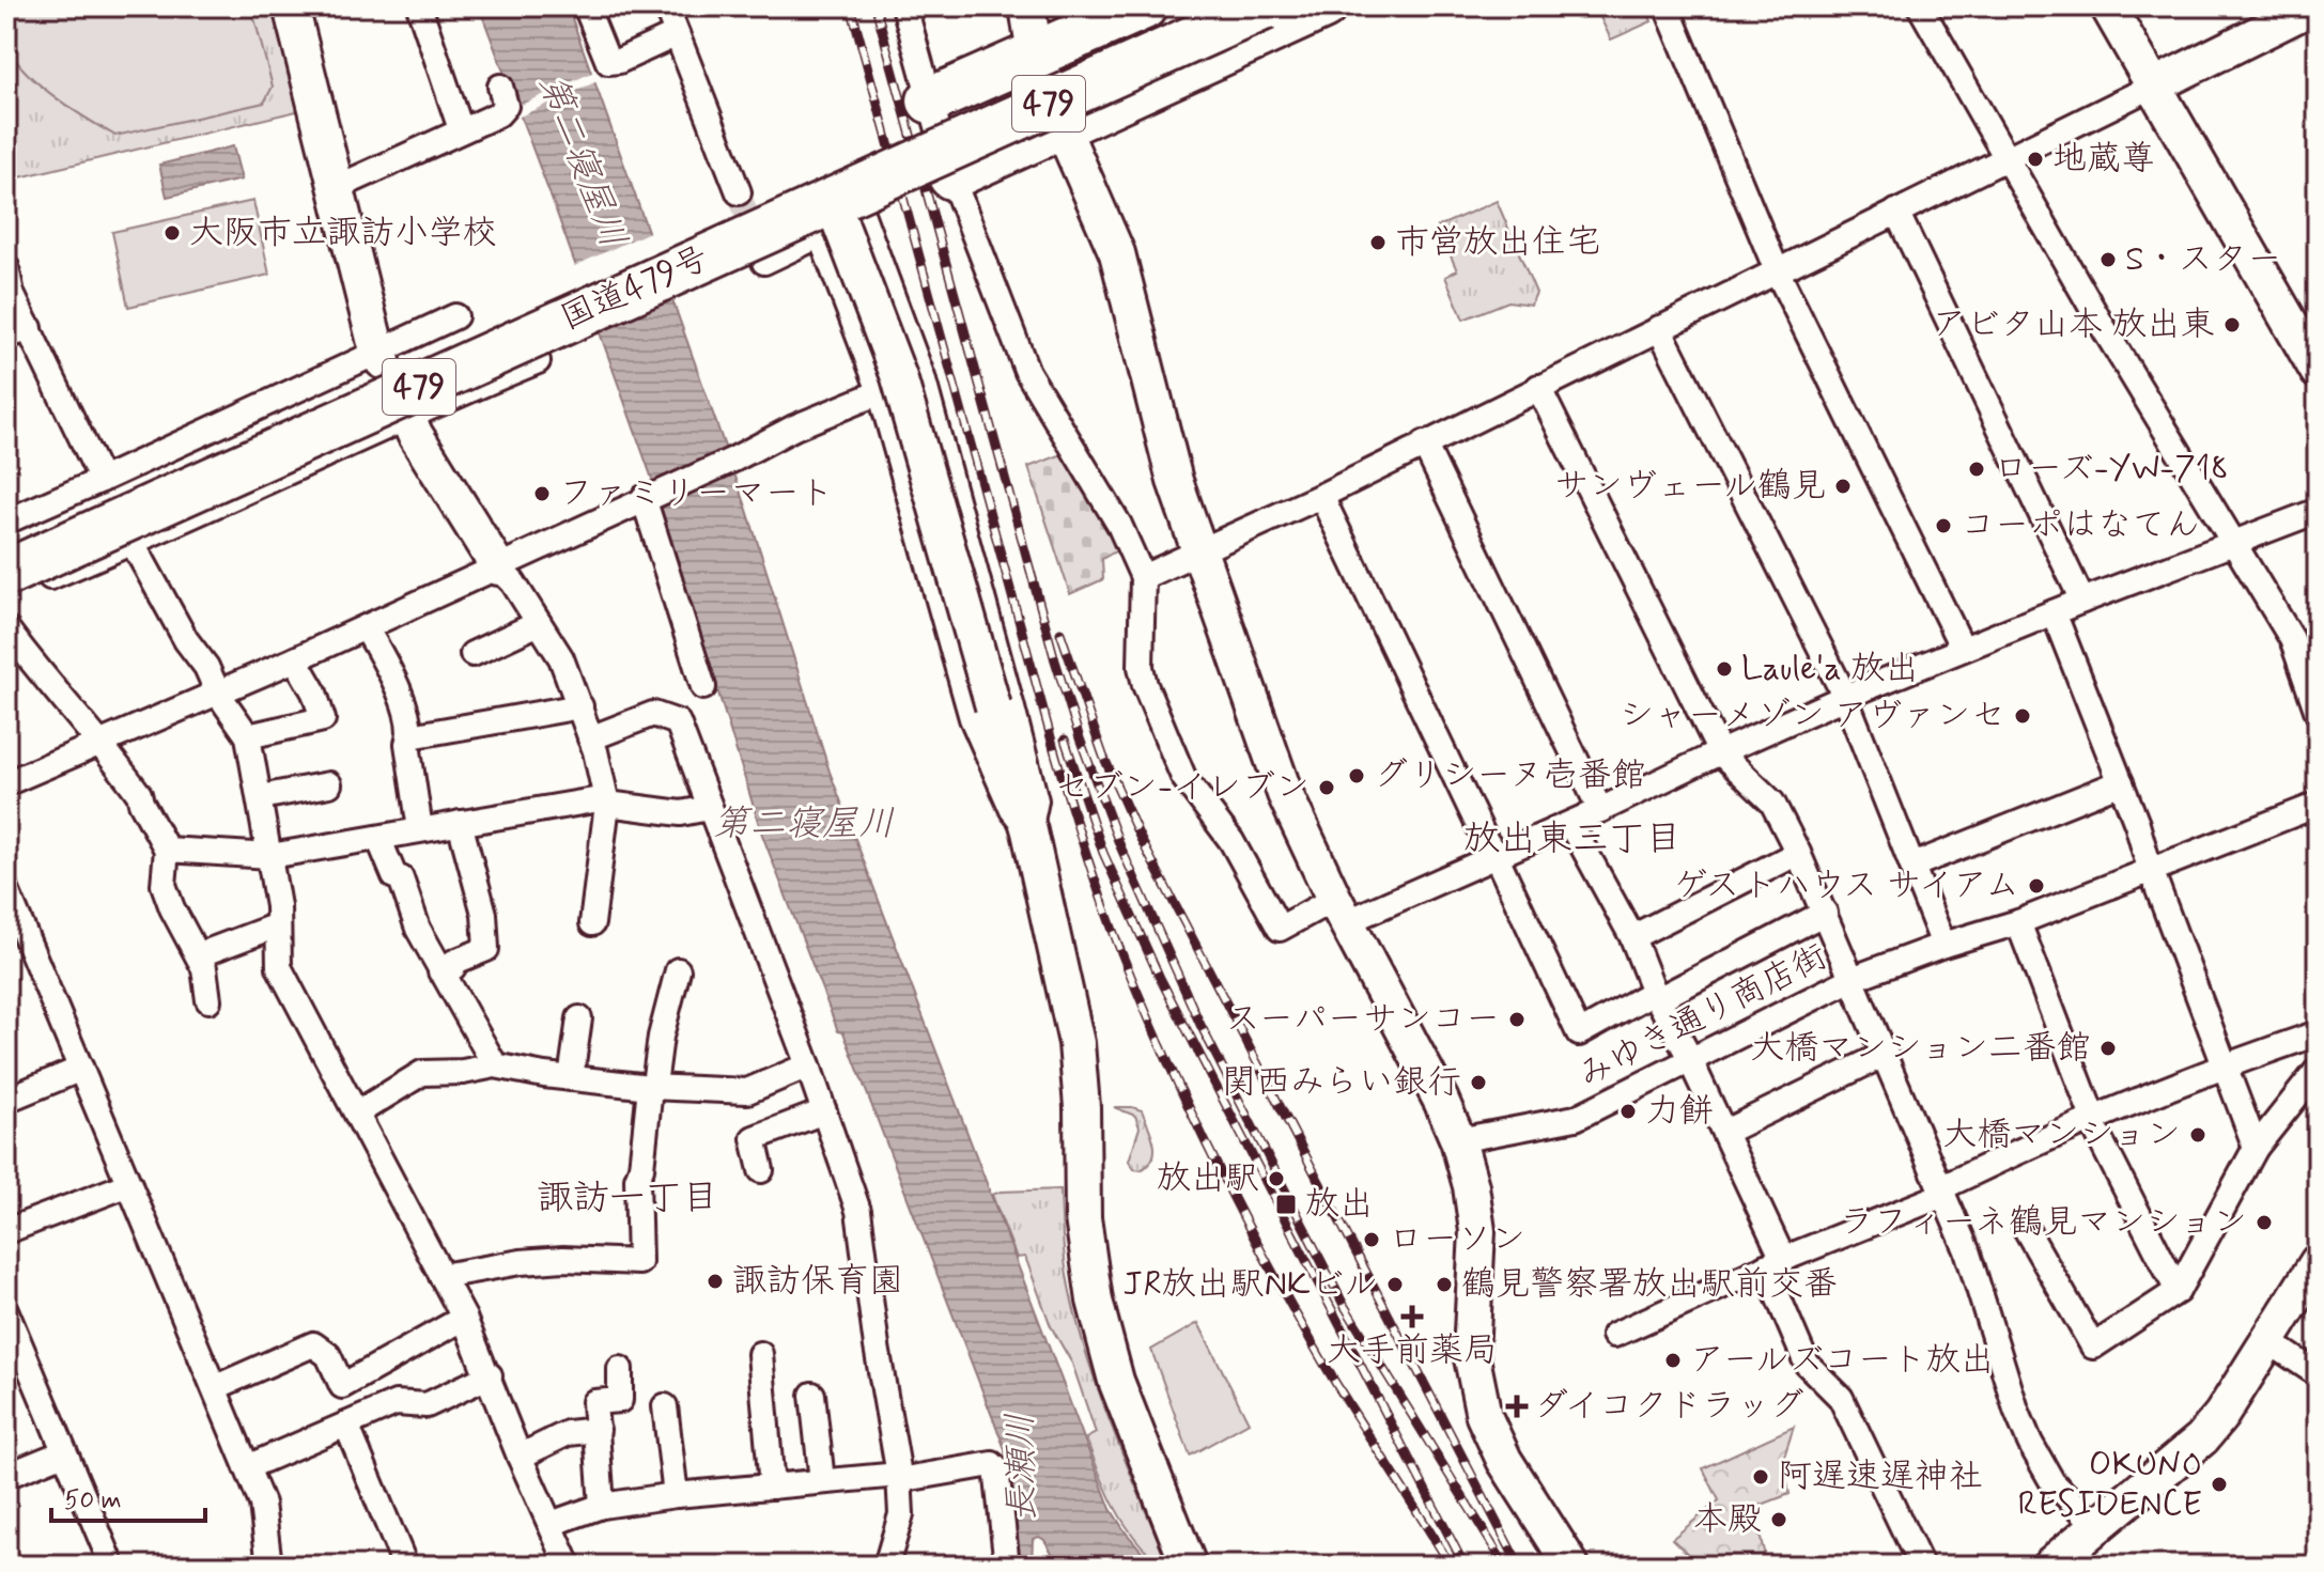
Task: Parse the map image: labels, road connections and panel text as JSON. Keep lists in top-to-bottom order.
{
  "streets": {
    "highway": ["479", "国道479号"],
    "street": ["みゆき通り商店街"]
  },
  "districts": ["放出東三丁目", "諏訪一丁目"],
  "water": ["第二寝屋川", "長瀬川"],
  "places": {
    "other": [
      "地蔵尊",
      "大阪市立諏訪小学校",
      "市営放出住宅",
      "S・スター",
      "アビタ山本 放出東",
      "ローズ-YW-718",
      "サンヴェール鶴見",
      "ファミリーマート",
      "コーポはなてん",
      "Laule'a 放出",
      "シャーメゾン アヴァンセ",
      "グリシーヌ壱番館",
      "セブン-イレブン",
      "ゲストハウス サイアム",
      "スーパーサンコー",
      "大橋マンション二番館",
      "関西みらい銀行",
      "力餅",
      "大橋マンション",
      "放出駅",
      "ラフィーネ鶴見マンション",
      "ローソン",
      "諏訪保育園",
      "JR放出駅NKビル",
      "鶴見警察署放出駅前交番",
      "アールズコート放出",
      "阿遅速遅神社",
      "OKUNO RESIDENCE",
      "本殿"
    ],
    "transit": ["放出"],
    "health": ["大手前薬局", "ダイコクドラッグ"]
  },
  "scale_bar": "50 m"
}
